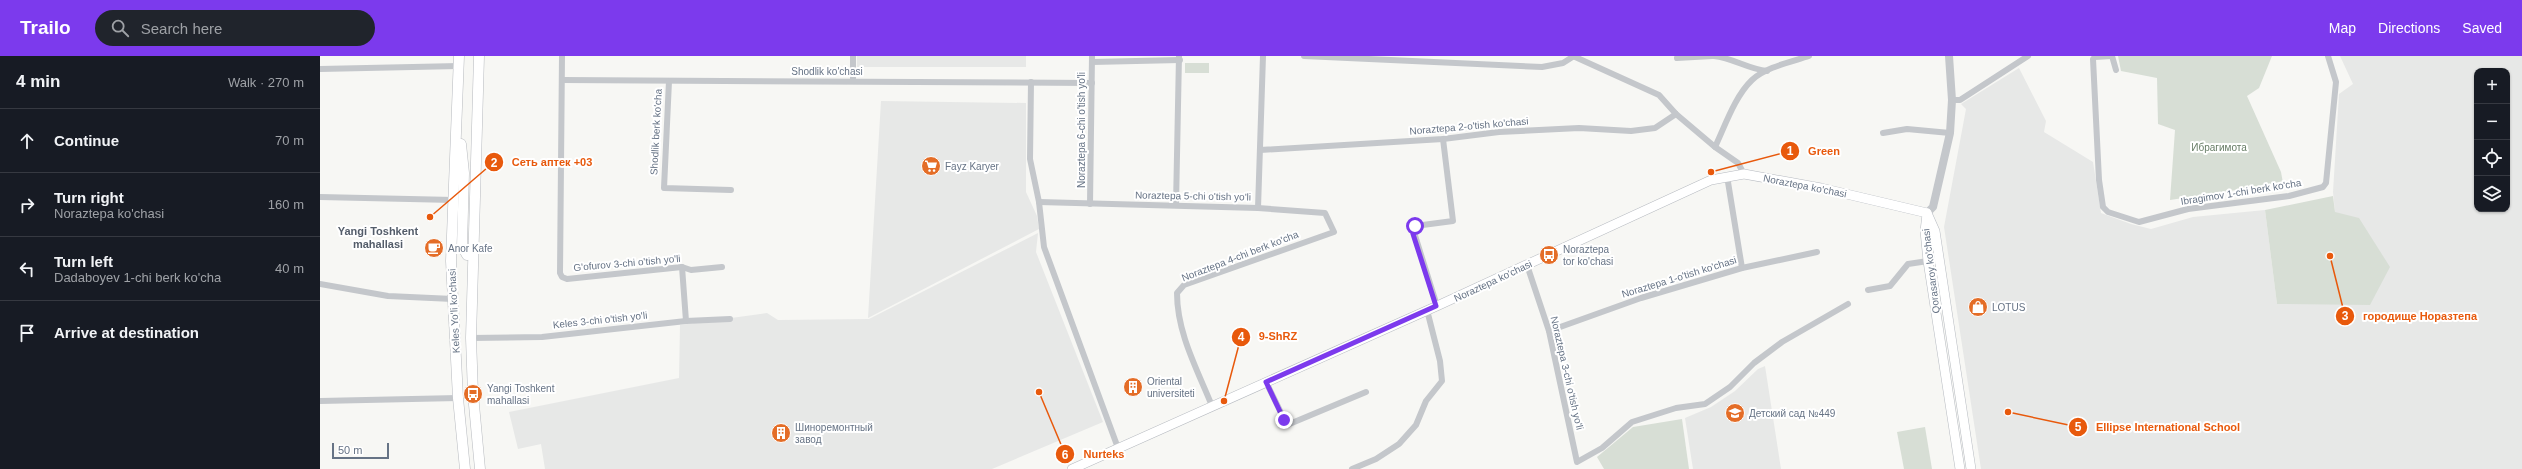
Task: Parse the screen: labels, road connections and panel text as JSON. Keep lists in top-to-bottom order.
{
  "streets": {
    "main road": ["Noraztepa ko'chasi", "Qorasaroy ko'chasi", "Keles Yoʻli koʻchasi"],
    "street": [
      "Shodlik ko'chasi",
      "Noraztepa 2-o'tish ko'chasi",
      "Noraztepa 6-chi o'tish yo'li",
      "Shodlik berk ko'cha",
      "Ibragimov 1-chi berk ko'cha",
      "Noraztepa 5-chi o'tish yo'li",
      "Noraztepa 4-chi berk ko'cha",
      "G'ofurov 3-chi o'tish yo'li",
      "Noraztepa 1-o'tish ko'chasi",
      "Keles 3-chi o'tish yo'li",
      "Noraztepa 3-chi o'tish yo'li"
    ]
  },
  "crossings": [
    ["Shodlik ko'chasi", "Noraztepa 6-chi o'tish yo'li"],
    ["Shodlik ko'chasi", "Shodlik berk ko'cha"],
    ["Shodlik ko'chasi", "G'ofurov 3-chi o'tish yo'li"],
    ["Noraztepa 6-chi o'tish yo'li", "Noraztepa 5-chi o'tish yo'li"],
    ["Noraztepa ko'chasi", "Noraztepa 4-chi berk ko'cha"],
    ["Noraztepa ko'chasi", "Qorasaroy ko'chasi"],
    ["Noraztepa ko'chasi", "Noraztepa 3-chi o'tish yo'li"],
    ["Noraztepa 5-chi o'tish yo'li", "Noraztepa 4-chi berk ko'cha"],
    ["Noraztepa 1-o'tish ko'chasi", "Noraztepa 3-chi o'tish yo'li"],
    ["Keles Yoʻli koʻchasi", "Keles 3-chi o'tish yo'li"]
  ],
  "districts": ["Yangi Toshkent mahallasi"],
  "parks": ["Ибрагимота"],
  "places": {
    "supermarket": ["Fayz Karyer"],
    "other": [
      "Green",
      "Сеть аптек +03",
      "городище Норазтепа",
      "Nurteks",
      "9-ShRZ",
      "Ellipse International School"
    ],
    "cafe": ["Anor Kafe"],
    "bus stop": ["Noraztepa tor ko'chasi", "Yangi Toshkent mahallasi"],
    "shop": ["LOTUS"],
    "building": ["Oriental universiteti", "Шиноремонтный завод"],
    "school or university": ["Детский сад №449"]
  },
  "scale_bar": "50 m",
  "page": {
    "header": "Trailo",
    "search": "Search here",
    "nav": ["Map", "Directions", "Saved"],
    "heading": ["4 min", "Walk · 270 m"],
    "map_buttons": ["+", "−"],
    "list": [
      ["Continue", "70 m"],
      ["Turn right", "Noraztepa ko'chasi", "160 m"],
      ["Turn left", "Dadaboyev 1-chi berk ko'cha", "40 m"],
      "Arrive at destination"
    ],
    "scale": "50 m"
  }
}
